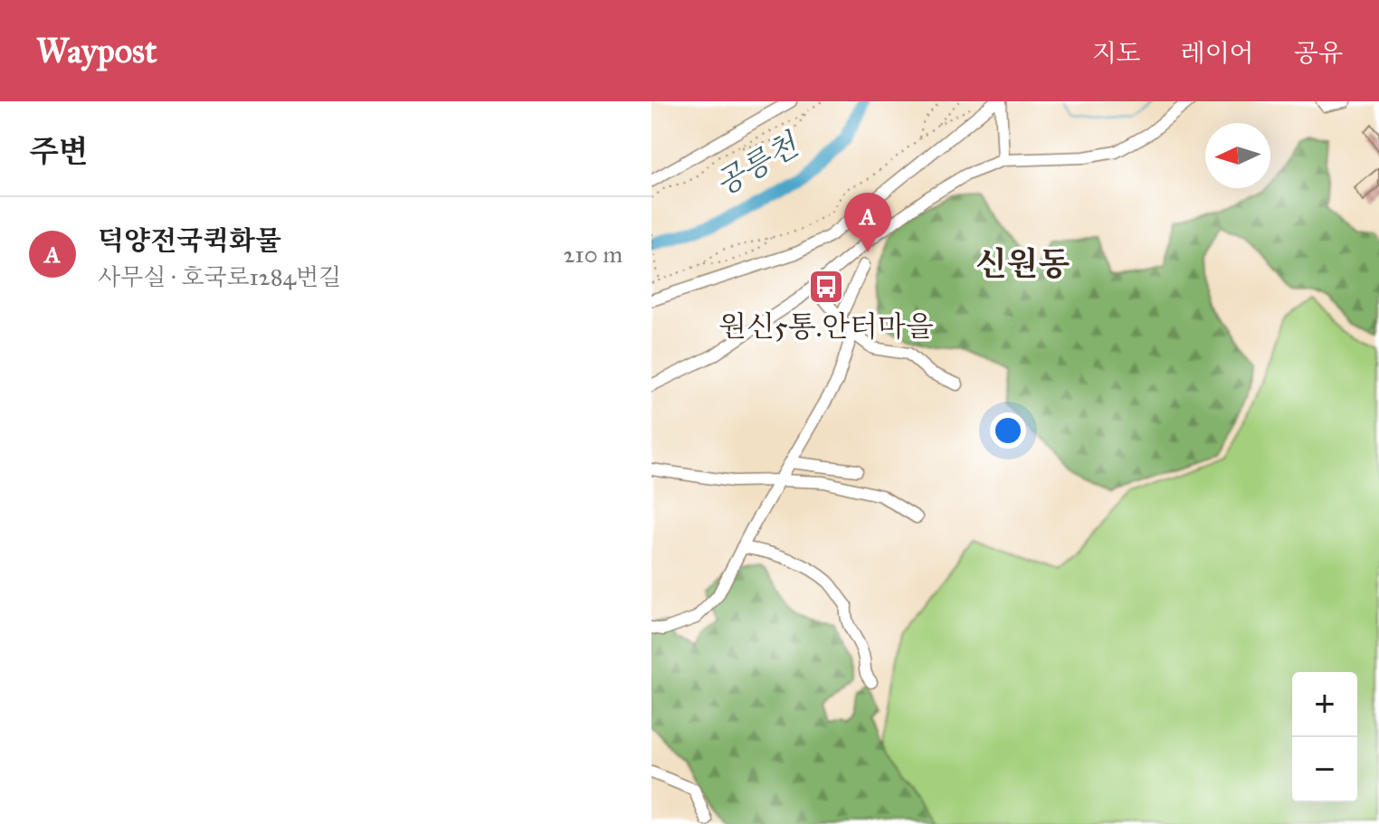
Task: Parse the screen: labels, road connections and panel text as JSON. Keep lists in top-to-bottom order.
{
  "districts": ["신원동"],
  "water": ["공릉천"],
  "places": {
    "bus stop": ["원신5통.안터마을"]
  },
  "north": "left",
  "page": {
    "header": "Waypost",
    "nav": ["지도", "레이어", "공유"],
    "heading": "주변",
    "pins": "A",
    "list": [
      {
        "mark": "A",
        "name": "덕양전국퀵화물",
        "note": "사무실 · 호국로1284번길",
        "value": "210 m"
      }
    ],
    "map_buttons": ["+", "−"]
  }
}
